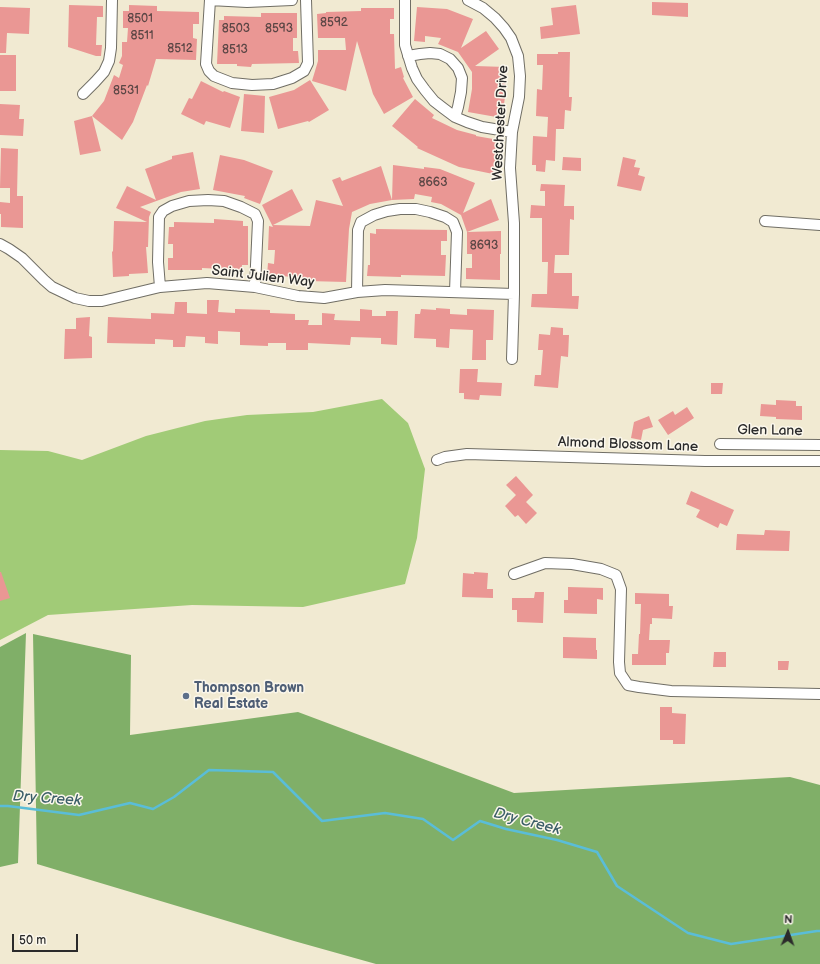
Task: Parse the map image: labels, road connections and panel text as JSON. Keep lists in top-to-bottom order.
{
  "streets": {
    "street": [
      "Westchester Drive",
      "Saint Julien Way",
      "Glen Lane",
      "Almond Blossom Lane"
    ]
  },
  "crossings": [
    ["Westchester Drive", "Saint Julien Way"]
  ],
  "water": ["Dry Creek"],
  "places": ["Thompson Brown Real Estate"],
  "house_numbers": [
    "8501",
    "8592",
    "8503",
    "8593",
    "8511",
    "8512",
    "8513",
    "8531",
    "8663",
    "8693"
  ],
  "scale_bar": "50 m",
  "north": "top"
}
